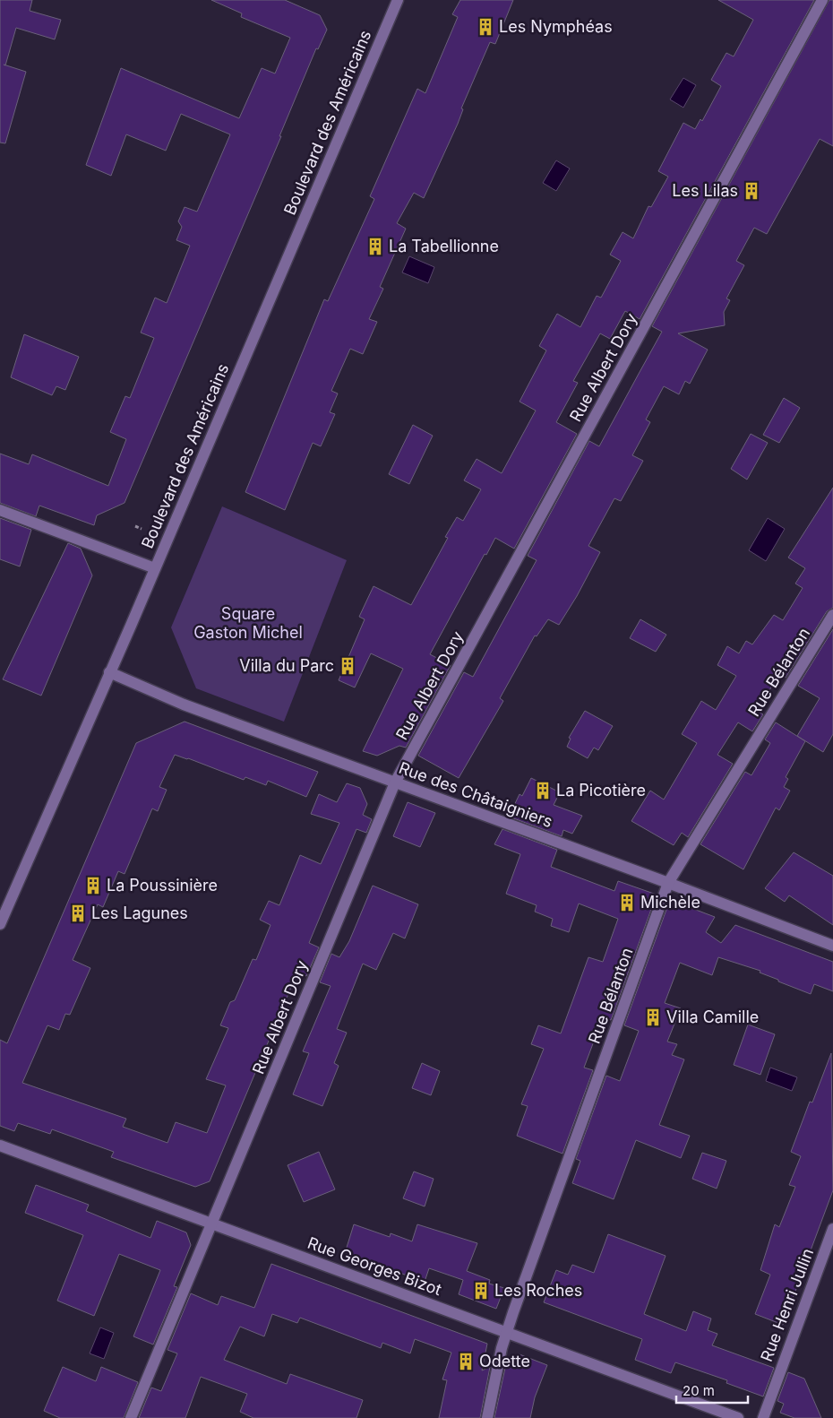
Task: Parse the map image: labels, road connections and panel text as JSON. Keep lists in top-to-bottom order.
{
  "streets": {
    "street": [
      "Boulevard des Américains",
      "Rue Albert Dory",
      "Rue Bélanton",
      "Rue des Châtaigniers",
      "Rue Georges Bizot",
      "Rue Henri Jullin"
    ]
  },
  "crossings": [
    ["Boulevard des Américains", "Rue des Châtaigniers"],
    ["Rue Albert Dory", "Rue des Châtaigniers"],
    ["Rue Albert Dory", "Rue Georges Bizot"],
    ["Rue Bélanton", "Rue des Châtaigniers"],
    ["Rue Bélanton", "Rue Georges Bizot"]
  ],
  "parks": ["Square Gaston Michel"],
  "places": {
    "building": [
      "Les Nymphéas",
      "Les Lilas",
      "La Tabellionne",
      "Villa du Parc",
      "La Picotière",
      "La Poussinière",
      "Michèle",
      "Les Lagunes",
      "Villa Camille",
      "Les Roches",
      "Odette"
    ]
  },
  "scale_bar": "20 m"
}
